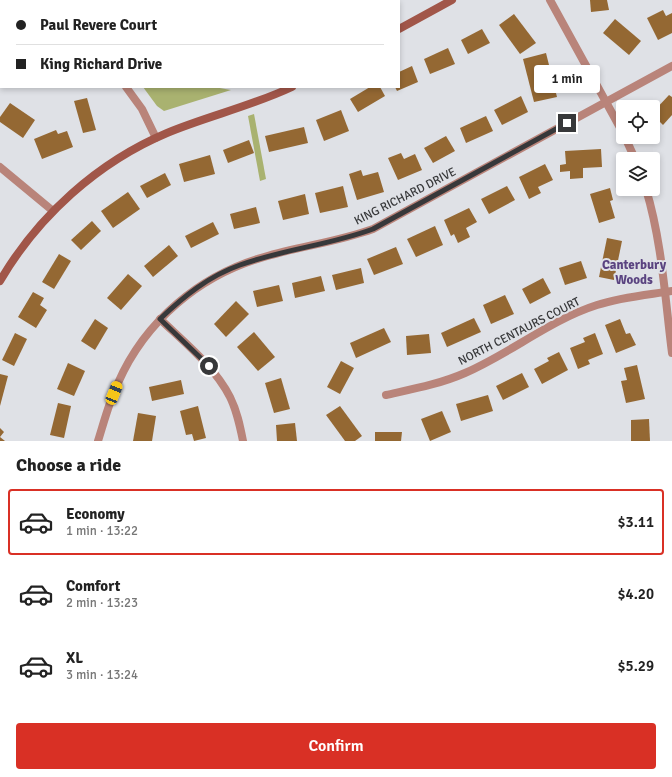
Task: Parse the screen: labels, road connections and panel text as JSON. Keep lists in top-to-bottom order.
{
  "streets": {
    "street": ["KING RICHARD DRIVE", "NORTH CENTAURS COURT"]
  },
  "districts": ["Canterbury Woods"],
  "page": {
    "banner": ["Paul Revere Court", "King Richard Drive"],
    "bubble": "1 min",
    "heading": "Choose a ride",
    "list": [
      {
        "name": "Economy",
        "note": "1 min · 13:22",
        "value": "$3.11"
      },
      {
        "name": "Comfort",
        "note": "2 min · 13:23",
        "value": "$4.20"
      },
      {
        "name": "XL",
        "note": "3 min · 13:24",
        "value": "$5.29"
      }
    ],
    "buttons": "Confirm"
  }
}
